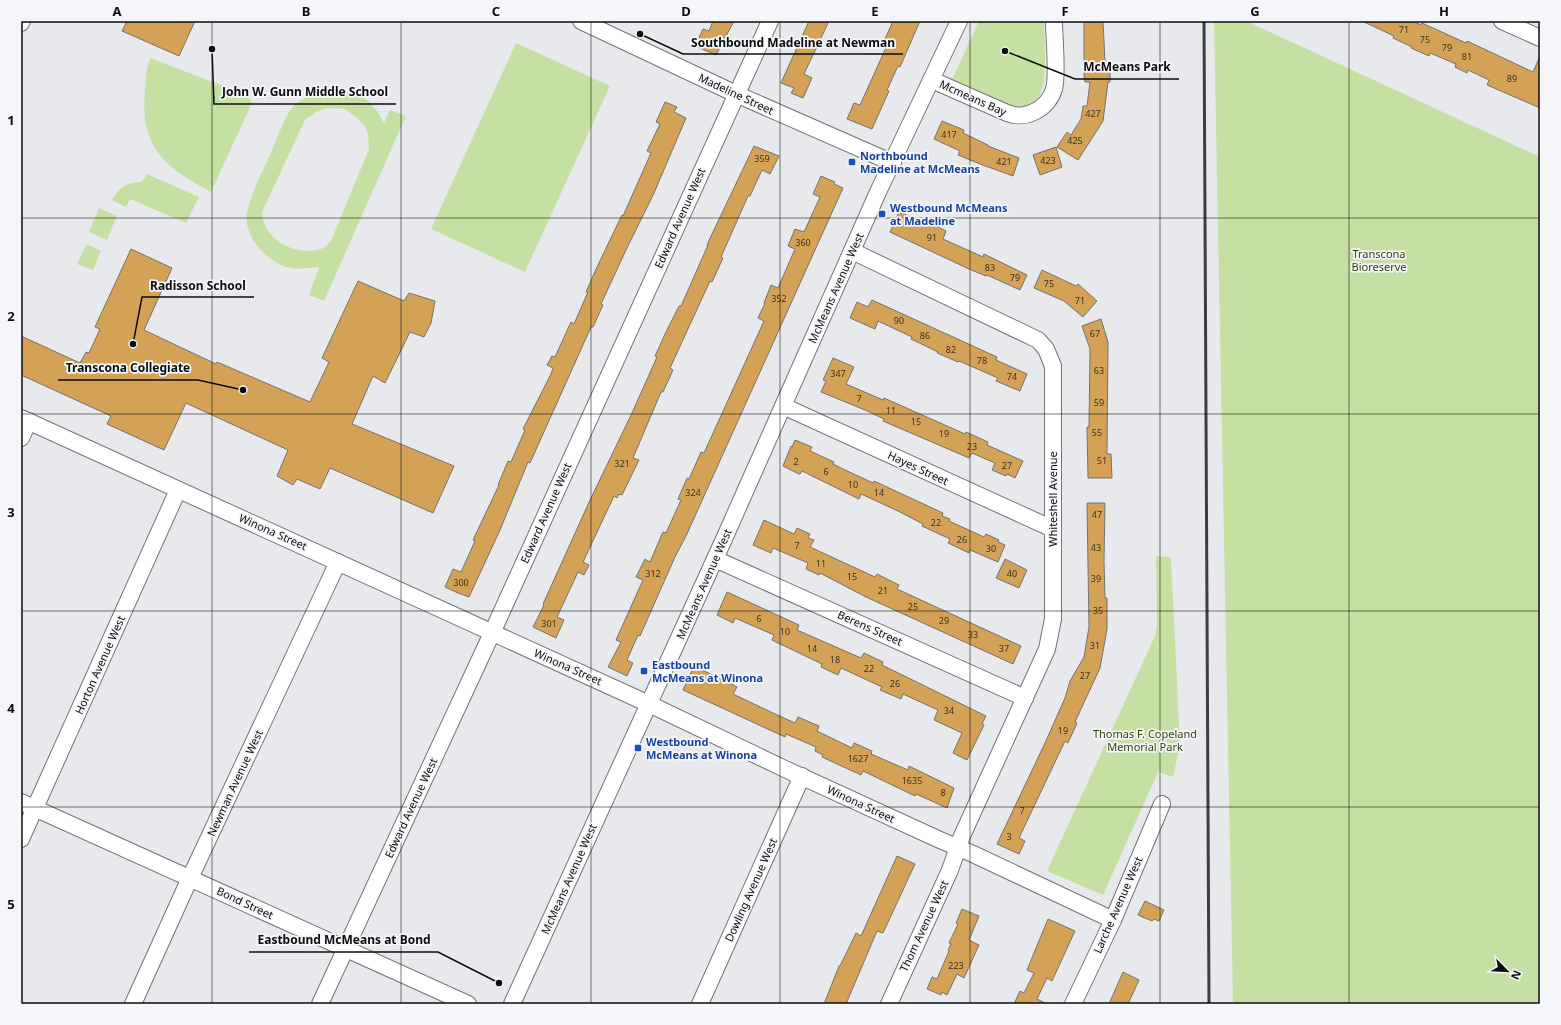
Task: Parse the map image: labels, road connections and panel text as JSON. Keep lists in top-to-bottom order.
{
  "streets": {
    "street": [
      "Madeline Street",
      "Mcmeans Bay",
      "Edward Avenue West",
      "McMeans Avenue West",
      "Hayes Street",
      "Whiteshell Avenue",
      "Winona Street",
      "Berens Street",
      "Horton Avenue West",
      "Newman Avenue West",
      "Dowling Avenue West",
      "Bond Street",
      "Larche Avenue West",
      "Thom Avenue West"
    ]
  },
  "crossings": [
    ["Madeline Street", "Edward Avenue West"],
    ["Madeline Street", "McMeans Avenue West"],
    ["Edward Avenue West", "Winona Street"],
    ["Edward Avenue West", "Bond Street"],
    ["McMeans Avenue West", "Hayes Street"],
    ["McMeans Avenue West", "Whiteshell Avenue"],
    ["McMeans Avenue West", "Winona Street"],
    ["McMeans Avenue West", "Berens Street"],
    ["Hayes Street", "Whiteshell Avenue"],
    ["Whiteshell Avenue", "Winona Street"],
    ["Whiteshell Avenue", "Berens Street"],
    ["Whiteshell Avenue", "Thom Avenue West"],
    ["Winona Street", "Horton Avenue West"],
    ["Winona Street", "Newman Avenue West"],
    ["Winona Street", "Dowling Avenue West"],
    ["Winona Street", "Larche Avenue West"],
    ["Winona Street", "Thom Avenue West"],
    ["Horton Avenue West", "Bond Street"],
    ["Newman Avenue West", "Bond Street"]
  ],
  "parks": ["Transcona Bioreserve", "Thomas F. Copeland Memorial Park"],
  "places": {
    "other": [
      "Southbound Madeline at Newman",
      "John W. Gunn Middle School",
      "McMeans Park",
      "Radisson School",
      "Transcona Collegiate",
      "Eastbound McMeans at Bond"
    ],
    "transit": [
      "Northbound Madeline at McMeans",
      "Westbound McMeans at Madeline",
      "Eastbound McMeans at Winona",
      "Westbound McMeans at Winona"
    ]
  },
  "house_numbers": [
    "71",
    "75",
    "79",
    "81",
    "89",
    "427",
    "417",
    "425",
    "359",
    "423",
    "421",
    "91",
    "360",
    "83",
    "79",
    "75",
    "352",
    "71",
    "90",
    "67",
    "86",
    "82",
    "78",
    "63",
    "347",
    "74",
    "7",
    "59",
    "11",
    "15",
    "55",
    "19",
    "23",
    "51",
    "2",
    "321",
    "27",
    "6",
    "10",
    "324",
    "14",
    "47",
    "22",
    "26",
    "7",
    "43",
    "30",
    "11",
    "312",
    "40",
    "15",
    "39",
    "300",
    "21",
    "25",
    "35",
    "6",
    "29",
    "301",
    "10",
    "33",
    "31",
    "14",
    "37",
    "18",
    "22",
    "27",
    "26",
    "34",
    "19",
    "1627",
    "1635",
    "8",
    "7",
    "3",
    "223"
  ],
  "north": "bottom right",
  "grid": {
    "columns": [
      "A",
      "B",
      "C",
      "D",
      "E",
      "F",
      "G",
      "H"
    ],
    "rows": [
      "1",
      "2",
      "3",
      "4",
      "5"
    ]
  }
}
